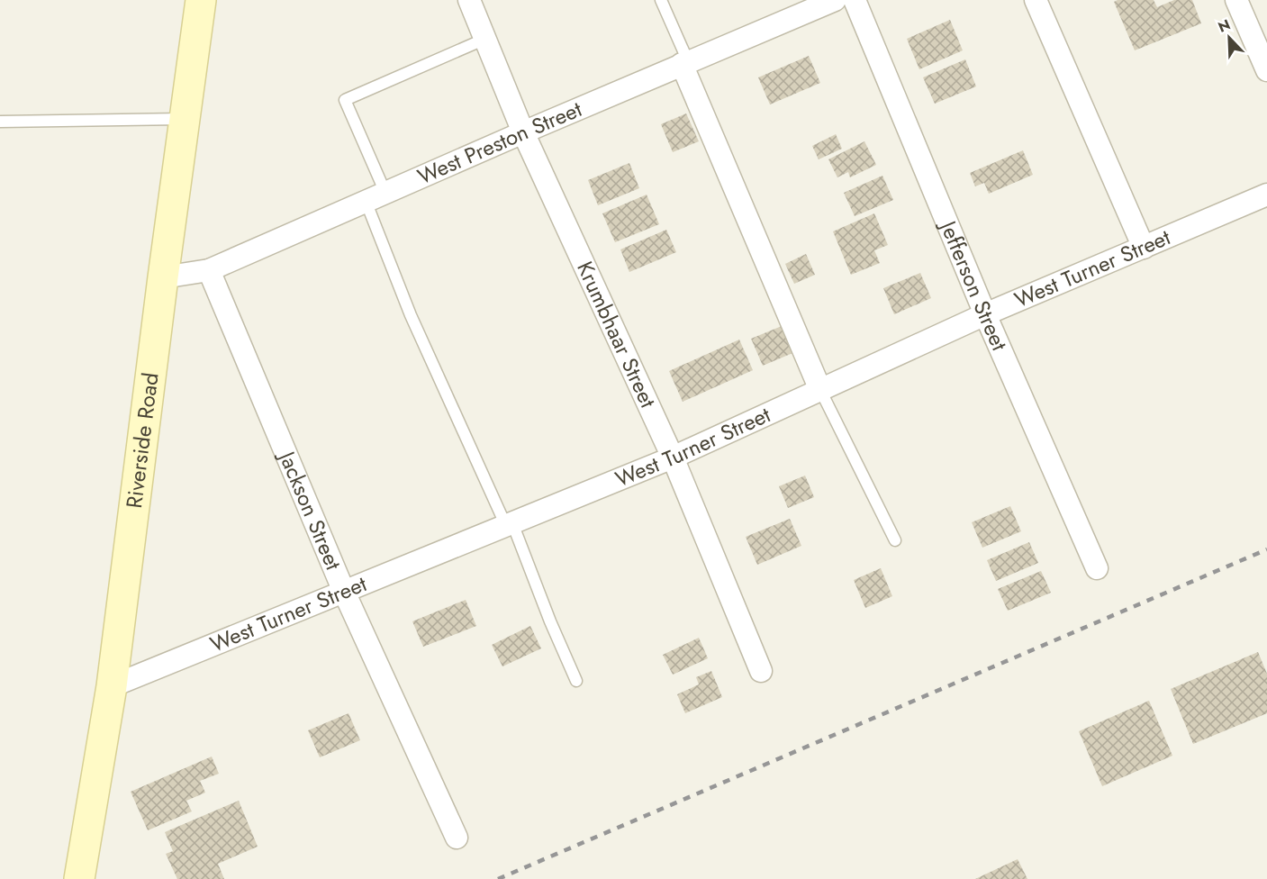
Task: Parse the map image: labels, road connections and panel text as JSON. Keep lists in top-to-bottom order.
{
  "streets": {
    "main road": ["Riverside Road"],
    "street": [
      "West Preston Street",
      "West Turner Street",
      "Jefferson Street",
      "Krumbhaar Street",
      "Jackson Street"
    ]
  },
  "crossings": [
    ["West Preston Street", "Krumbhaar Street"],
    ["West Preston Street", "Riverside Road"],
    ["West Preston Street", "Jackson Street"],
    ["West Turner Street", "Jefferson Street"],
    ["West Turner Street", "Krumbhaar Street"],
    ["West Turner Street", "Riverside Road"],
    ["West Turner Street", "Jackson Street"]
  ],
  "north": "top left"
}
